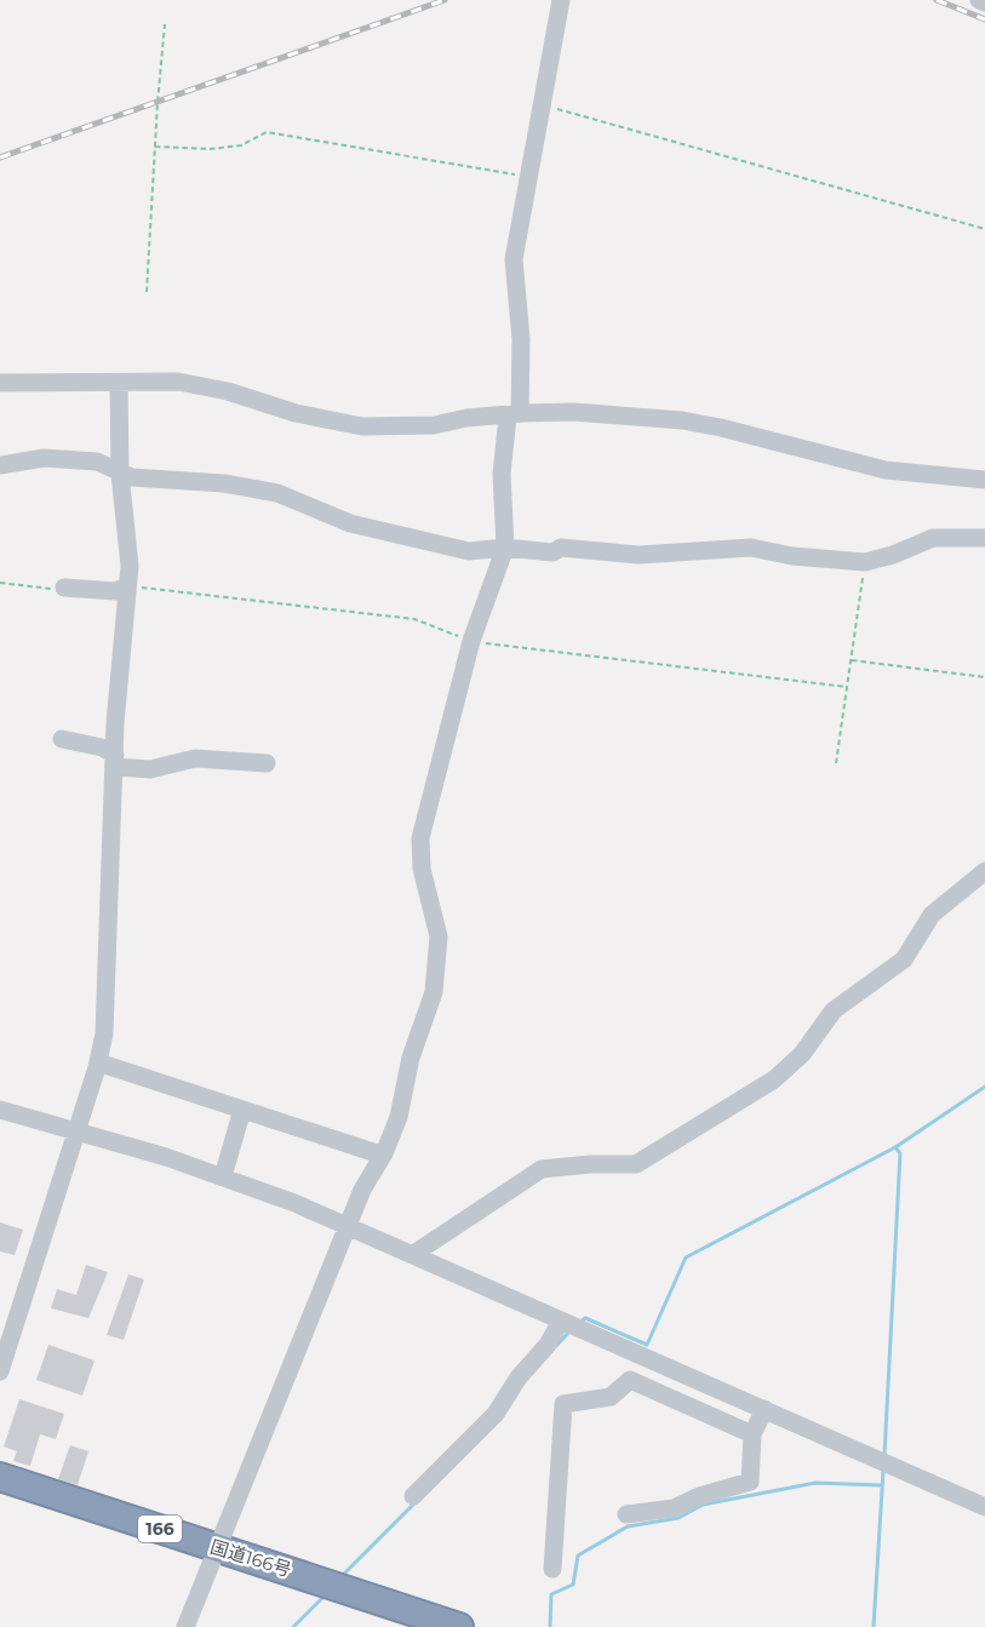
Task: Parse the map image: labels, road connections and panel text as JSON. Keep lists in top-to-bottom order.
{
  "streets": {
    "highway": ["166", "国道166号"]
  }
}
